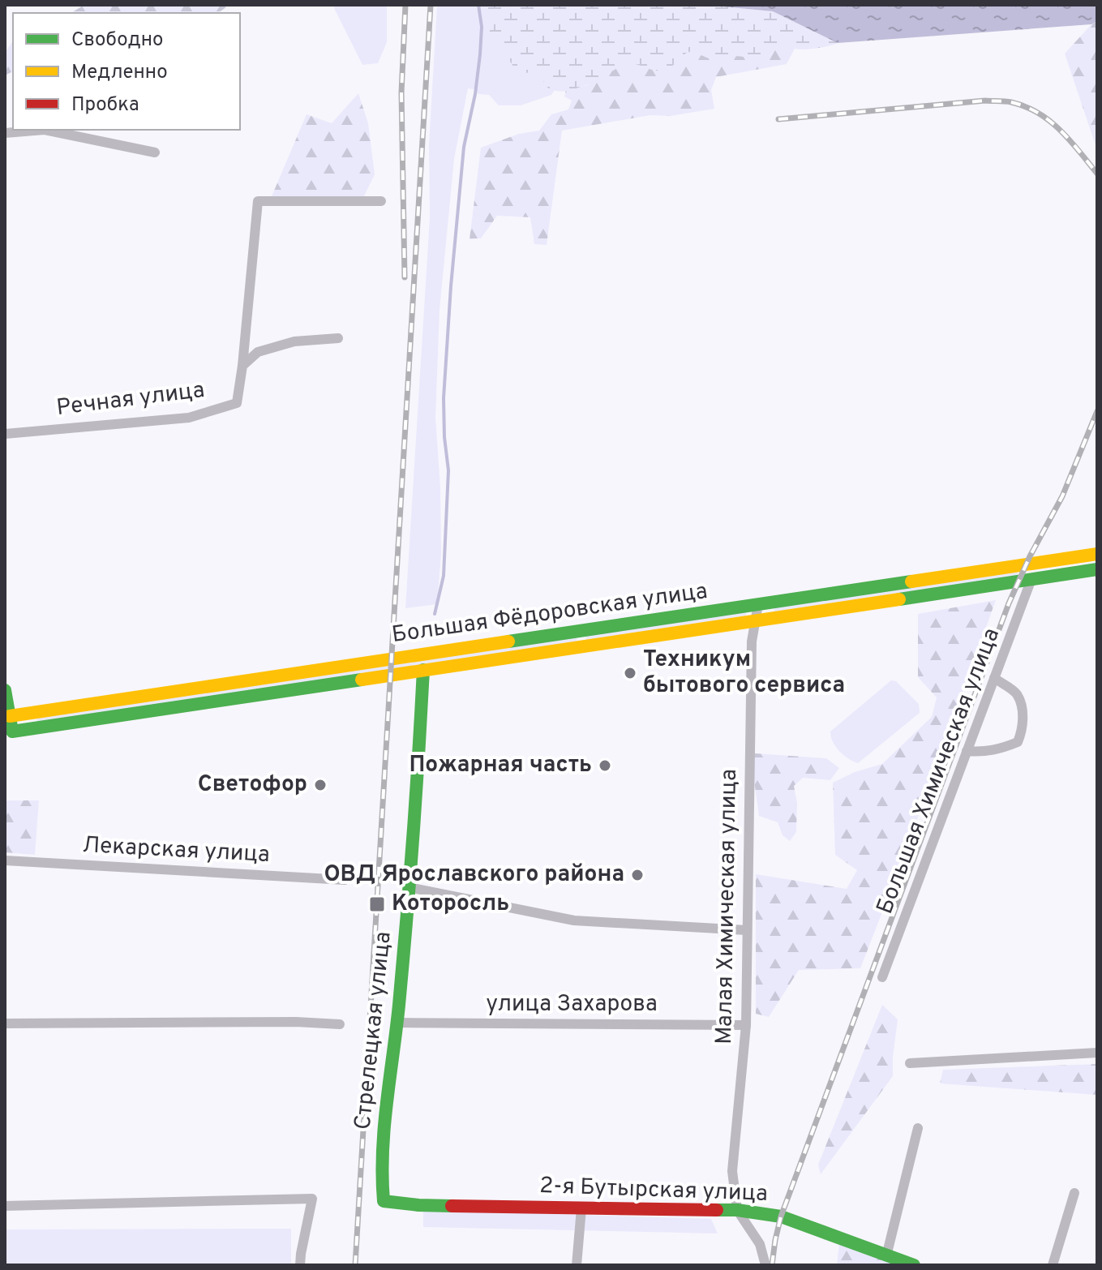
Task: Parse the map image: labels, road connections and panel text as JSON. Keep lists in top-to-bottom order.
{
  "streets": {
    "main road": ["Большая Фёдоровская улица", "Стрелецкая улица", "2-я Бутырская улица"],
    "street": [
      "Речная улица",
      "Большая Химическая улица",
      "Лекарская улица",
      "Малая Химическая улица",
      "улица Захарова"
    ]
  },
  "crossings": [
    ["Большая Фёдоровская улица", "Большая Химическая улица"],
    ["Большая Фёдоровская улица", "Малая Химическая улица"],
    ["Большая Фёдоровская улица", "Стрелецкая улица"],
    ["Малая Химическая улица", "улица Захарова"],
    ["Малая Химическая улица", "2-я Бутырская улица"],
    ["улица Захарова", "Стрелецкая улица"],
    ["Стрелецкая улица", "2-я Бутырская улица"]
  ],
  "places": {
    "other": [
      "Техникум бытового сервиса",
      "Пожарная часть",
      "Светофор",
      "ОВД Ярославского района"
    ],
    "transit": ["Которосль"]
  },
  "legend": ["Свободно", "Медленно", "Пробка"]
}
